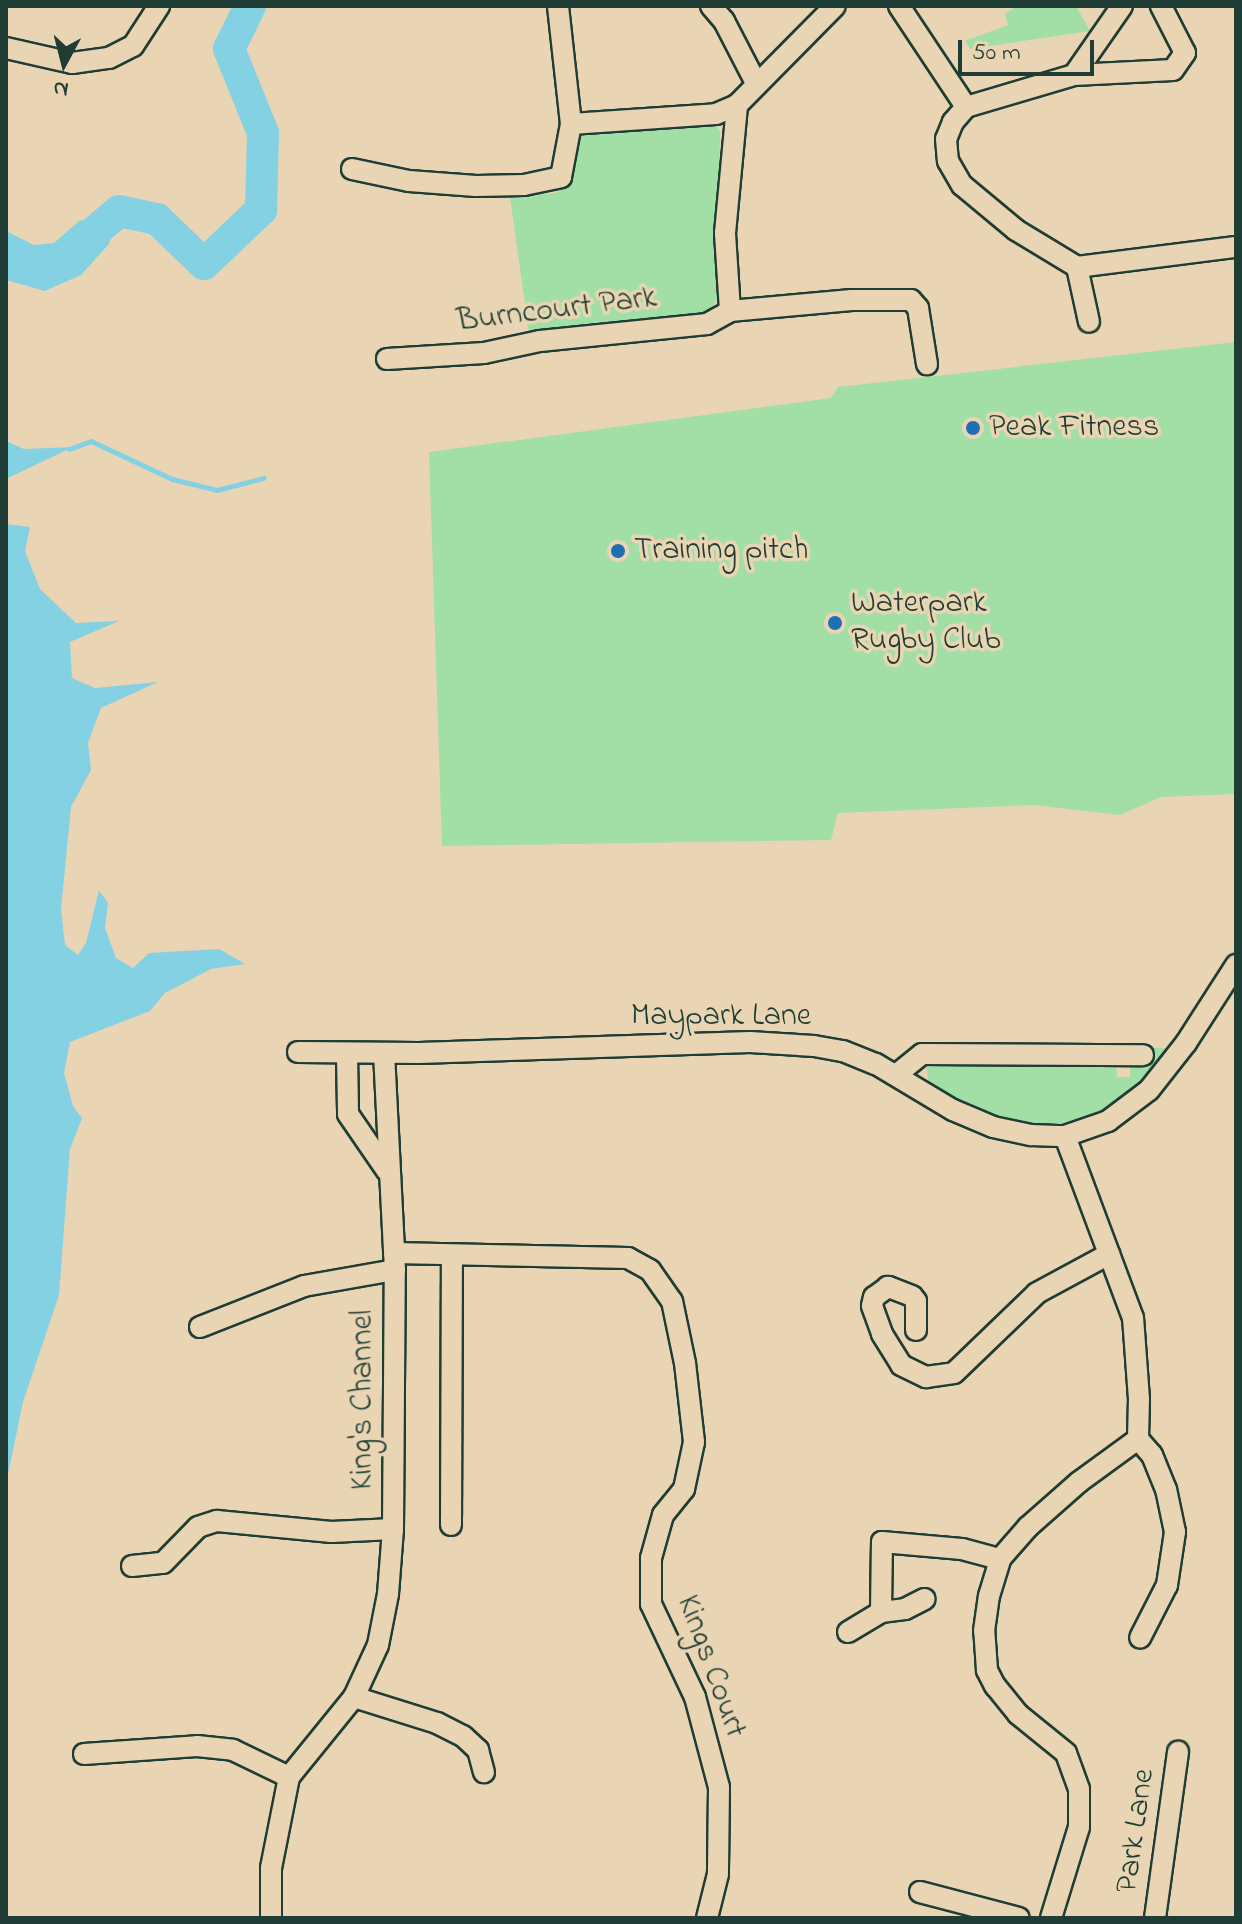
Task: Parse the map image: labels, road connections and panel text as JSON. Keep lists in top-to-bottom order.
{
  "streets": {
    "street": [
      "Burncourt Park",
      "Maypark Lane",
      "King's Channel",
      "Kings Court",
      "Park Lane"
    ]
  },
  "crossings": [
    ["Maypark Lane", "King's Channel"],
    ["King's Channel", "Kings Court"]
  ],
  "places": ["Peak Fitness", "Training pitch", "Waterpark Rugby Club"],
  "scale_bar": "50 m",
  "north": "bottom"
}
